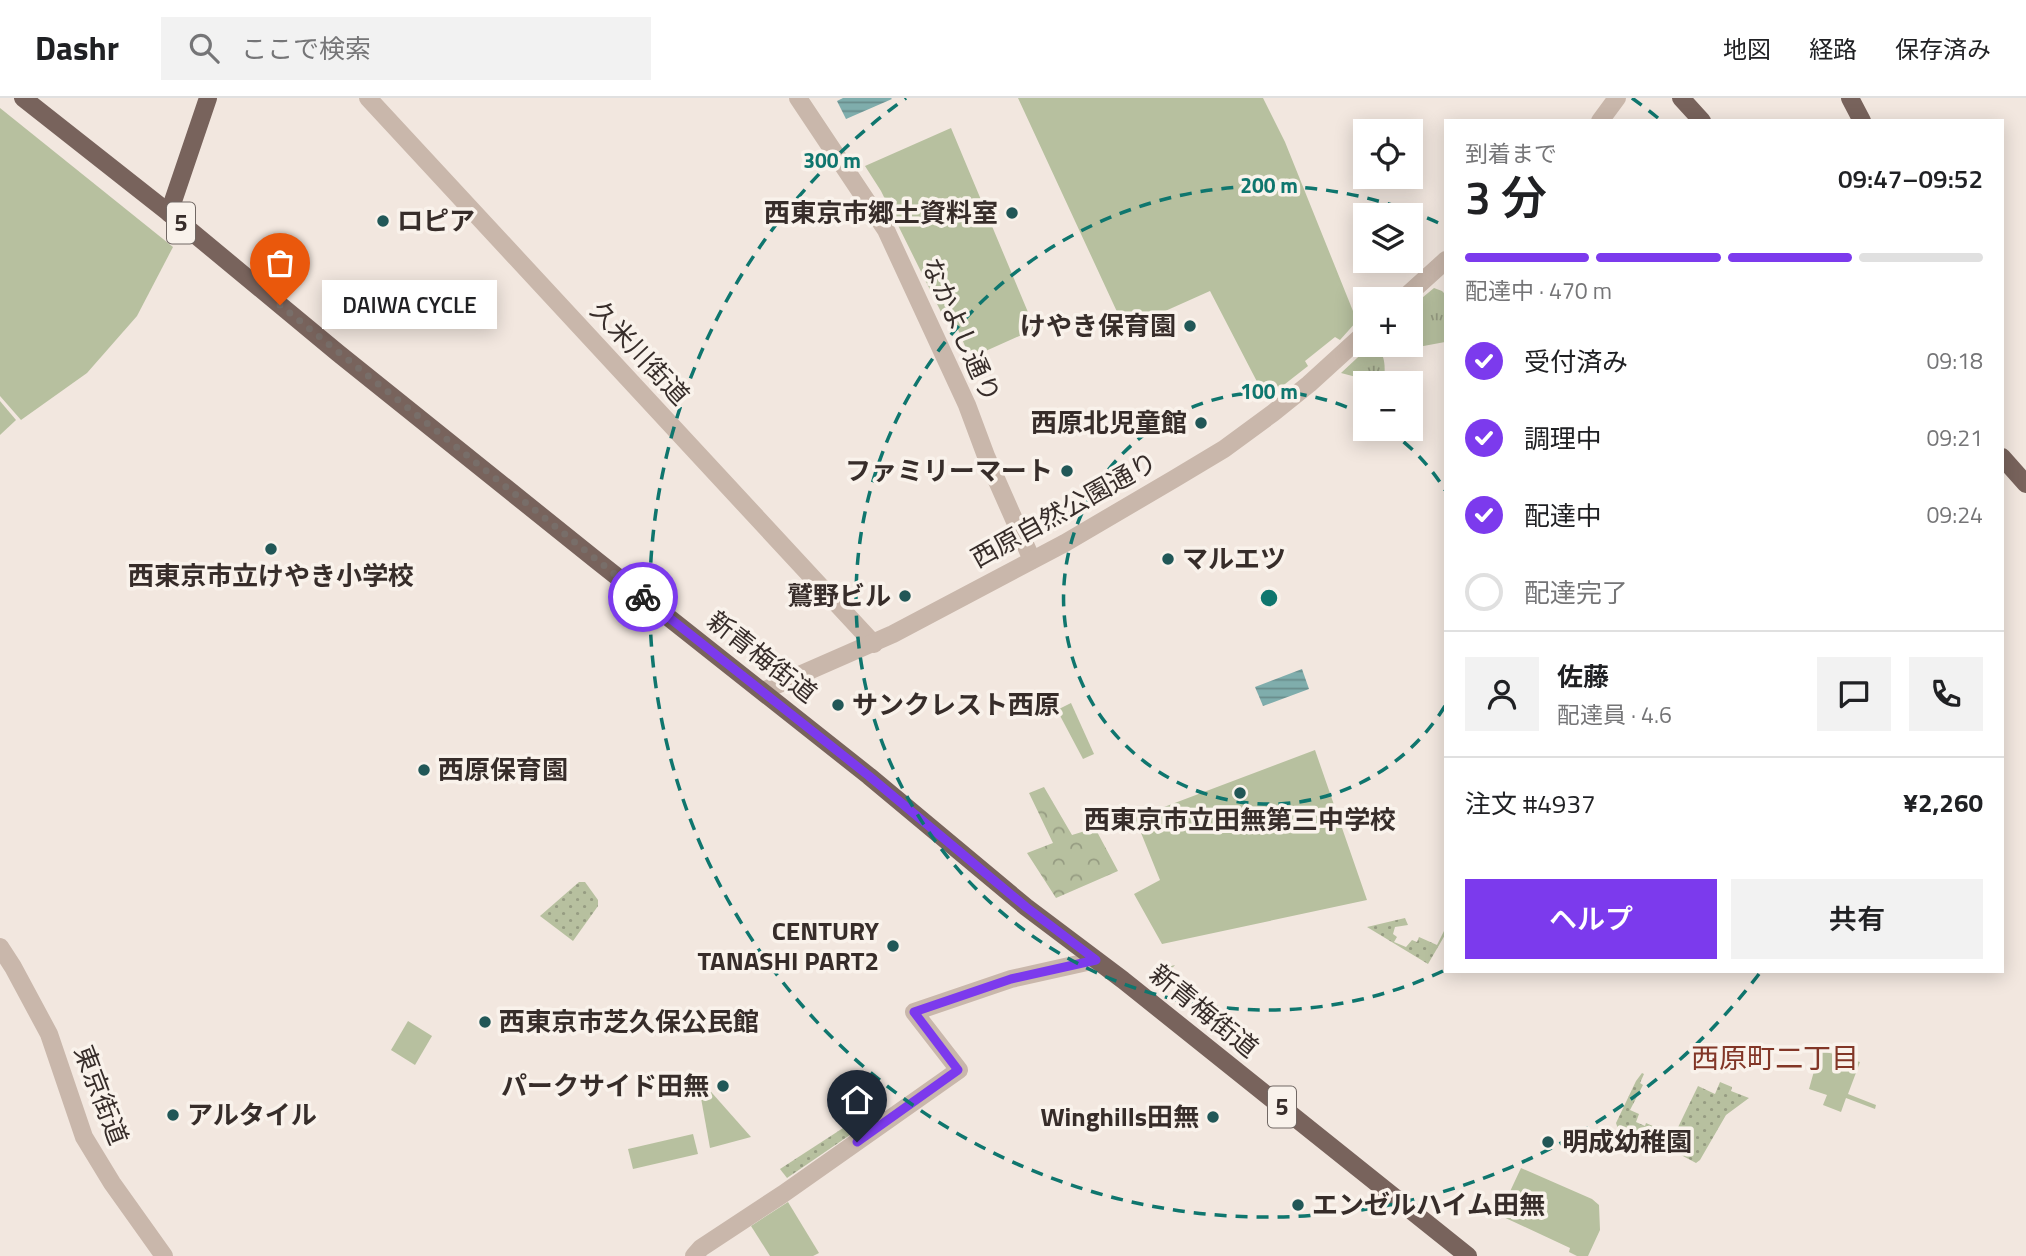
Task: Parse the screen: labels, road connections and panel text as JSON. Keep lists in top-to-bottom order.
{
  "streets": {
    "main road": ["5", "新青梅街道"],
    "street": [
      "なかよし通り",
      "久米川街道",
      "西原自然公園通り",
      "東京街道"
    ]
  },
  "crossings": [
    ["5", "新青梅街道"],
    ["なかよし通り", "西原自然公園通り"],
    ["久米川街道", "西原自然公園通り"],
    ["西原自然公園通り", "新青梅街道"]
  ],
  "districts": ["西原町二丁目"],
  "places": [
    "西東京市郷土資料室",
    "ロピア",
    "DAIWA CYCLE",
    "けやき保育園",
    "西原北児童館",
    "ファミリーマート",
    "西東京市立けやき小学校",
    "マルエツ",
    "鷲野ビル",
    "サンクレスト西原",
    "西原保育園",
    "西東京市立田無第三中学校",
    "CENTURY TANASHI PART2",
    "西東京市芝久保公民館",
    "パークサイド田無",
    "アルタイル",
    "Winghills田無",
    "明成幼稚園",
    "エンゼルハイム田無"
  ],
  "page": {
    "header": "Dashr",
    "search": "ここで検索",
    "nav": ["地図", "経路", "保存済み"],
    "map_buttons": ["+", "−"],
    "heading": ["3 分", "到着まで", "09:47–09:52"],
    "panel": [
      "佐藤",
      "配達員 · 4.6",
      "注文 #4937",
      "¥2,260"
    ],
    "bar": "配達中 · 470 m",
    "bubble": "DAIWA CYCLE",
    "list": [
      ["受付済み", "09:18"],
      ["調理中", "09:21"],
      ["配達中", "09:24"],
      "配達完了"
    ],
    "buttons": ["ヘルプ", "共有"]
  },
  "rings": ["300 m", "200 m", "100 m"]
}
